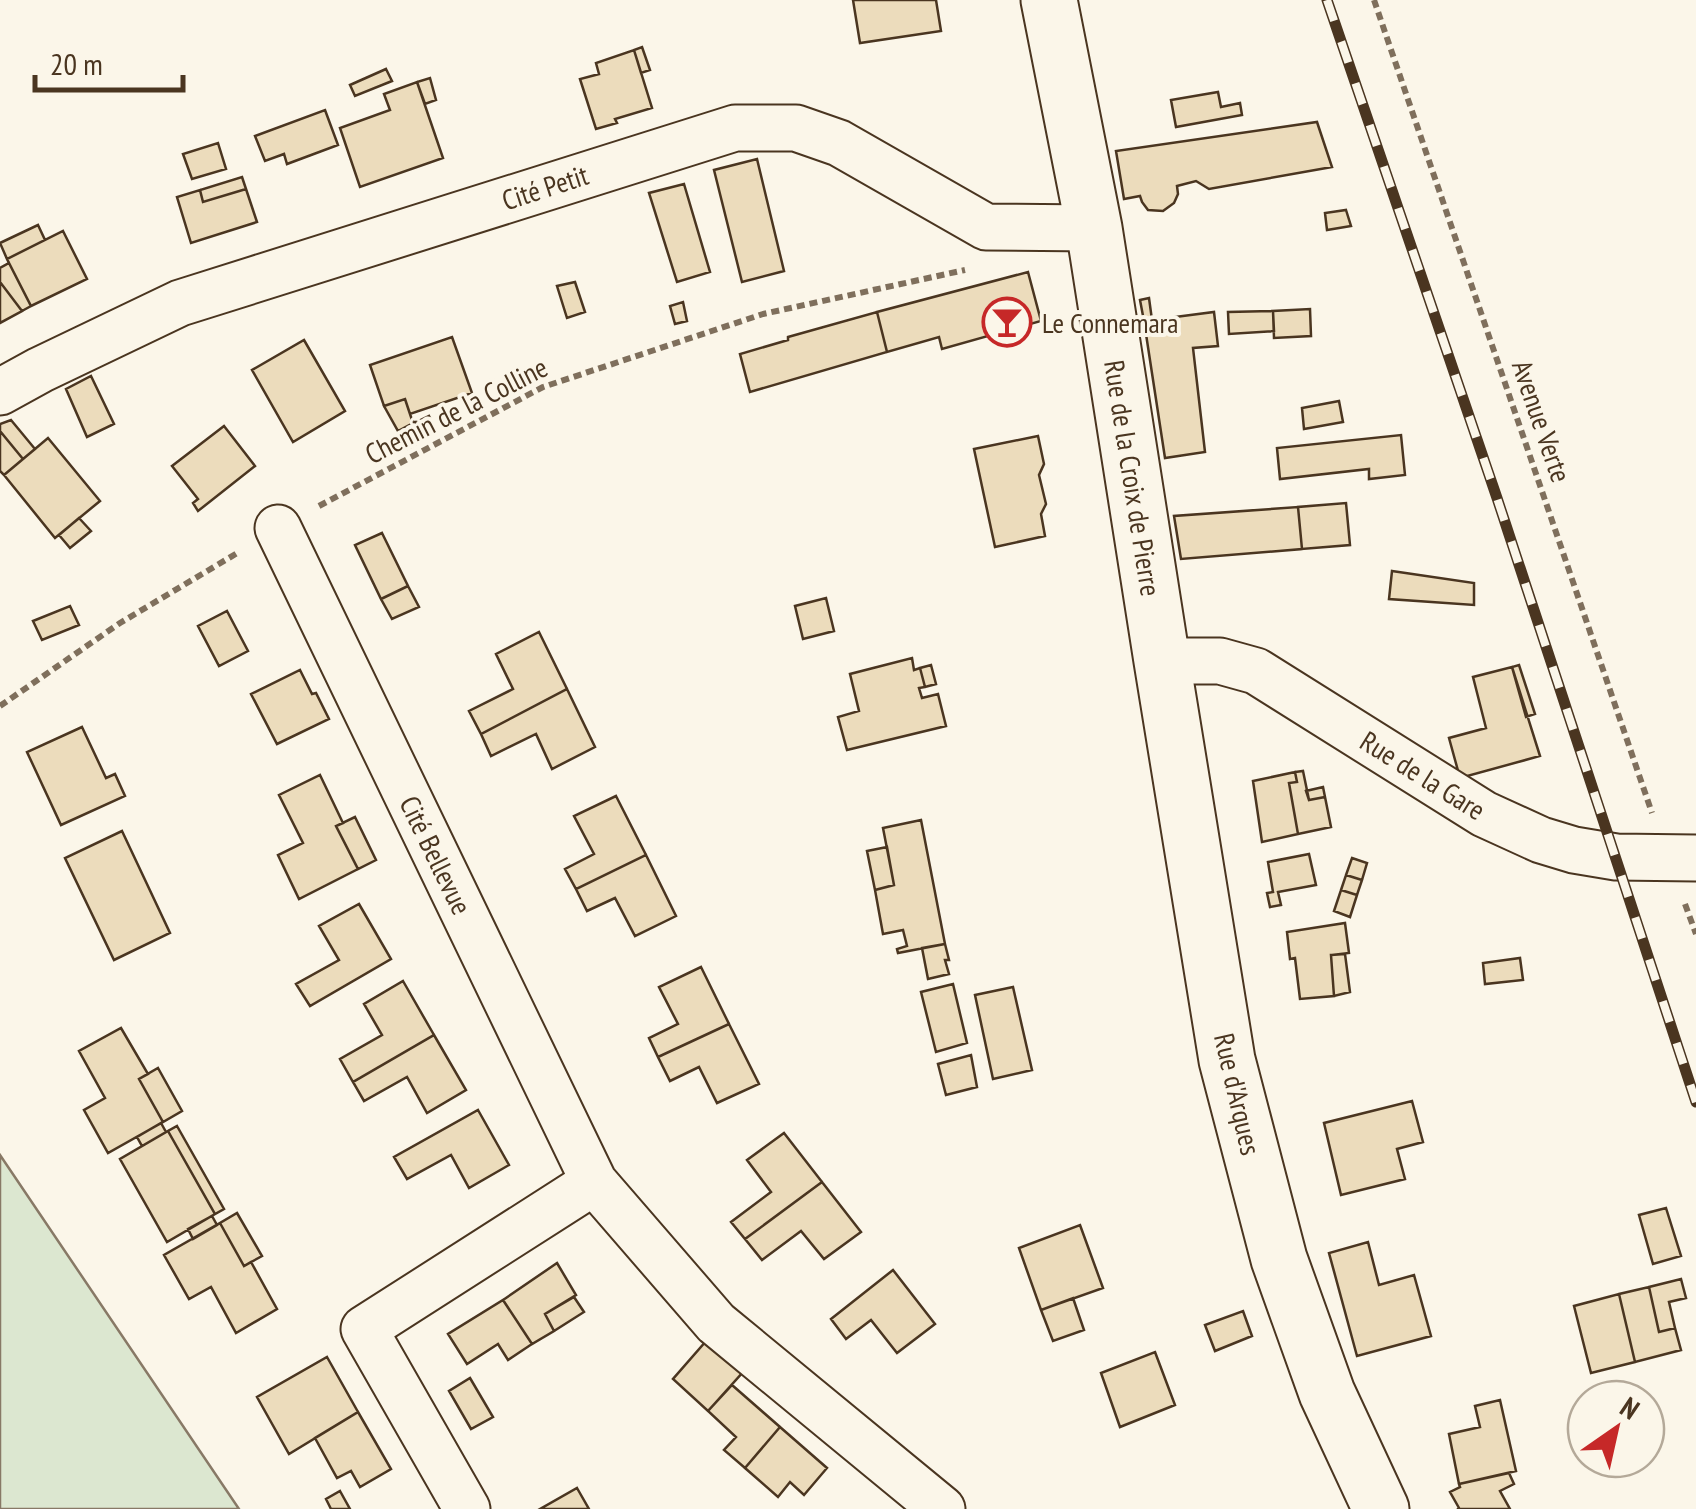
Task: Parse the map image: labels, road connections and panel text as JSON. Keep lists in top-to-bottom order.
{
  "streets": {
    "main road": ["Rue de la Croix de Pierre", "Rue d'Arques"],
    "street": ["Cité Petit", "Rue de la Gare", "Cité Bellevue"],
    "path": ["Chemin de la Colline", "Avenue Verte"]
  },
  "crossings": [
    ["Cité Petit", "Chemin de la Colline"],
    ["Cité Petit", "Rue de la Croix de Pierre"],
    ["Chemin de la Colline", "Cité Bellevue"],
    ["Avenue Verte", "Rue de la Gare"],
    ["Rue de la Croix de Pierre", "Rue de la Gare"],
    ["Rue de la Croix de Pierre", "Rue d'Arques"],
    ["Rue de la Gare", "Rue d'Arques"]
  ],
  "places": {
    "bar": ["Le Connemara"]
  },
  "scale_bar": "20 m",
  "north": "top right"
}
